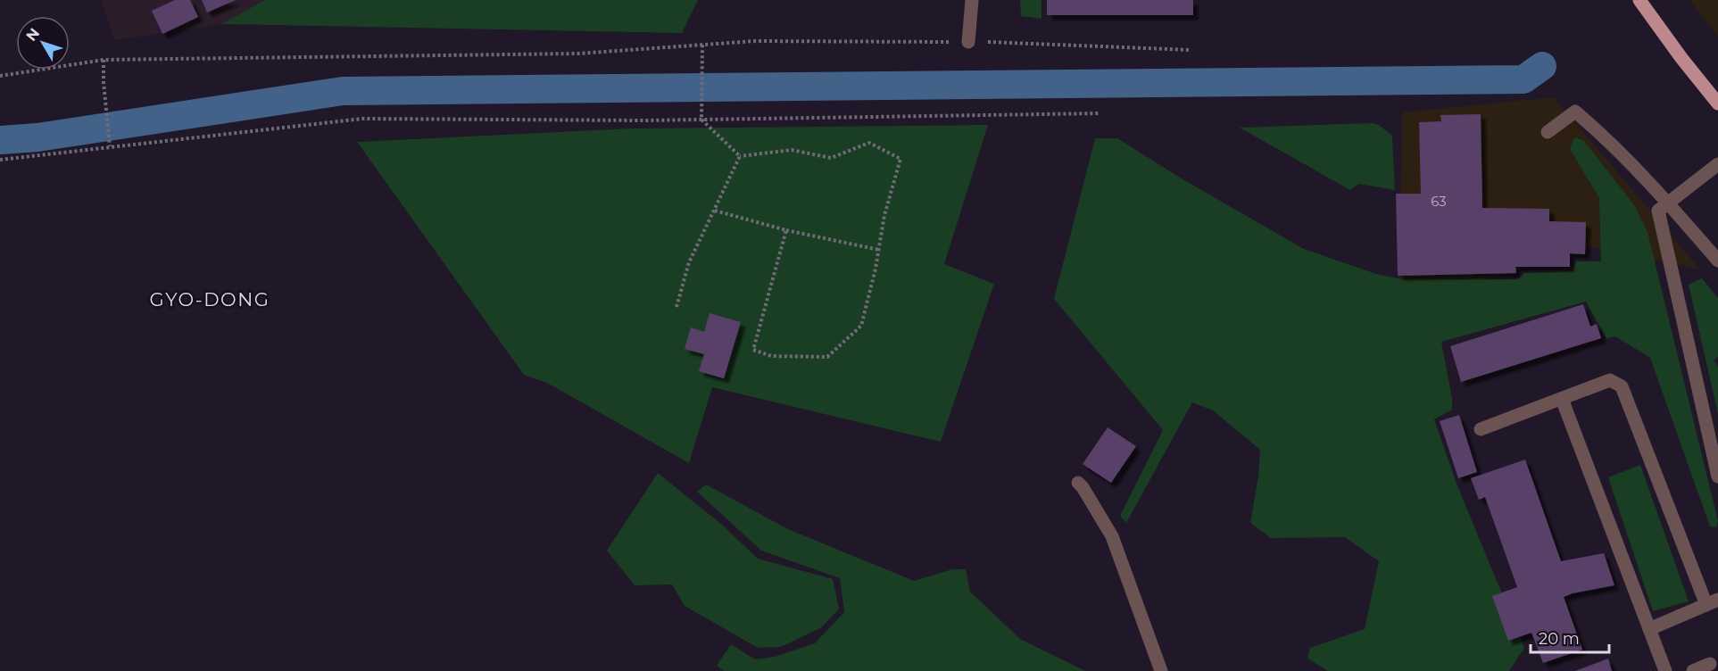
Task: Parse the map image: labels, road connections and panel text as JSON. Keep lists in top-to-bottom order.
{
  "districts": ["GYO-DONG"],
  "house_numbers": ["63"],
  "scale_bar": "20 m",
  "north": "top left"
}
